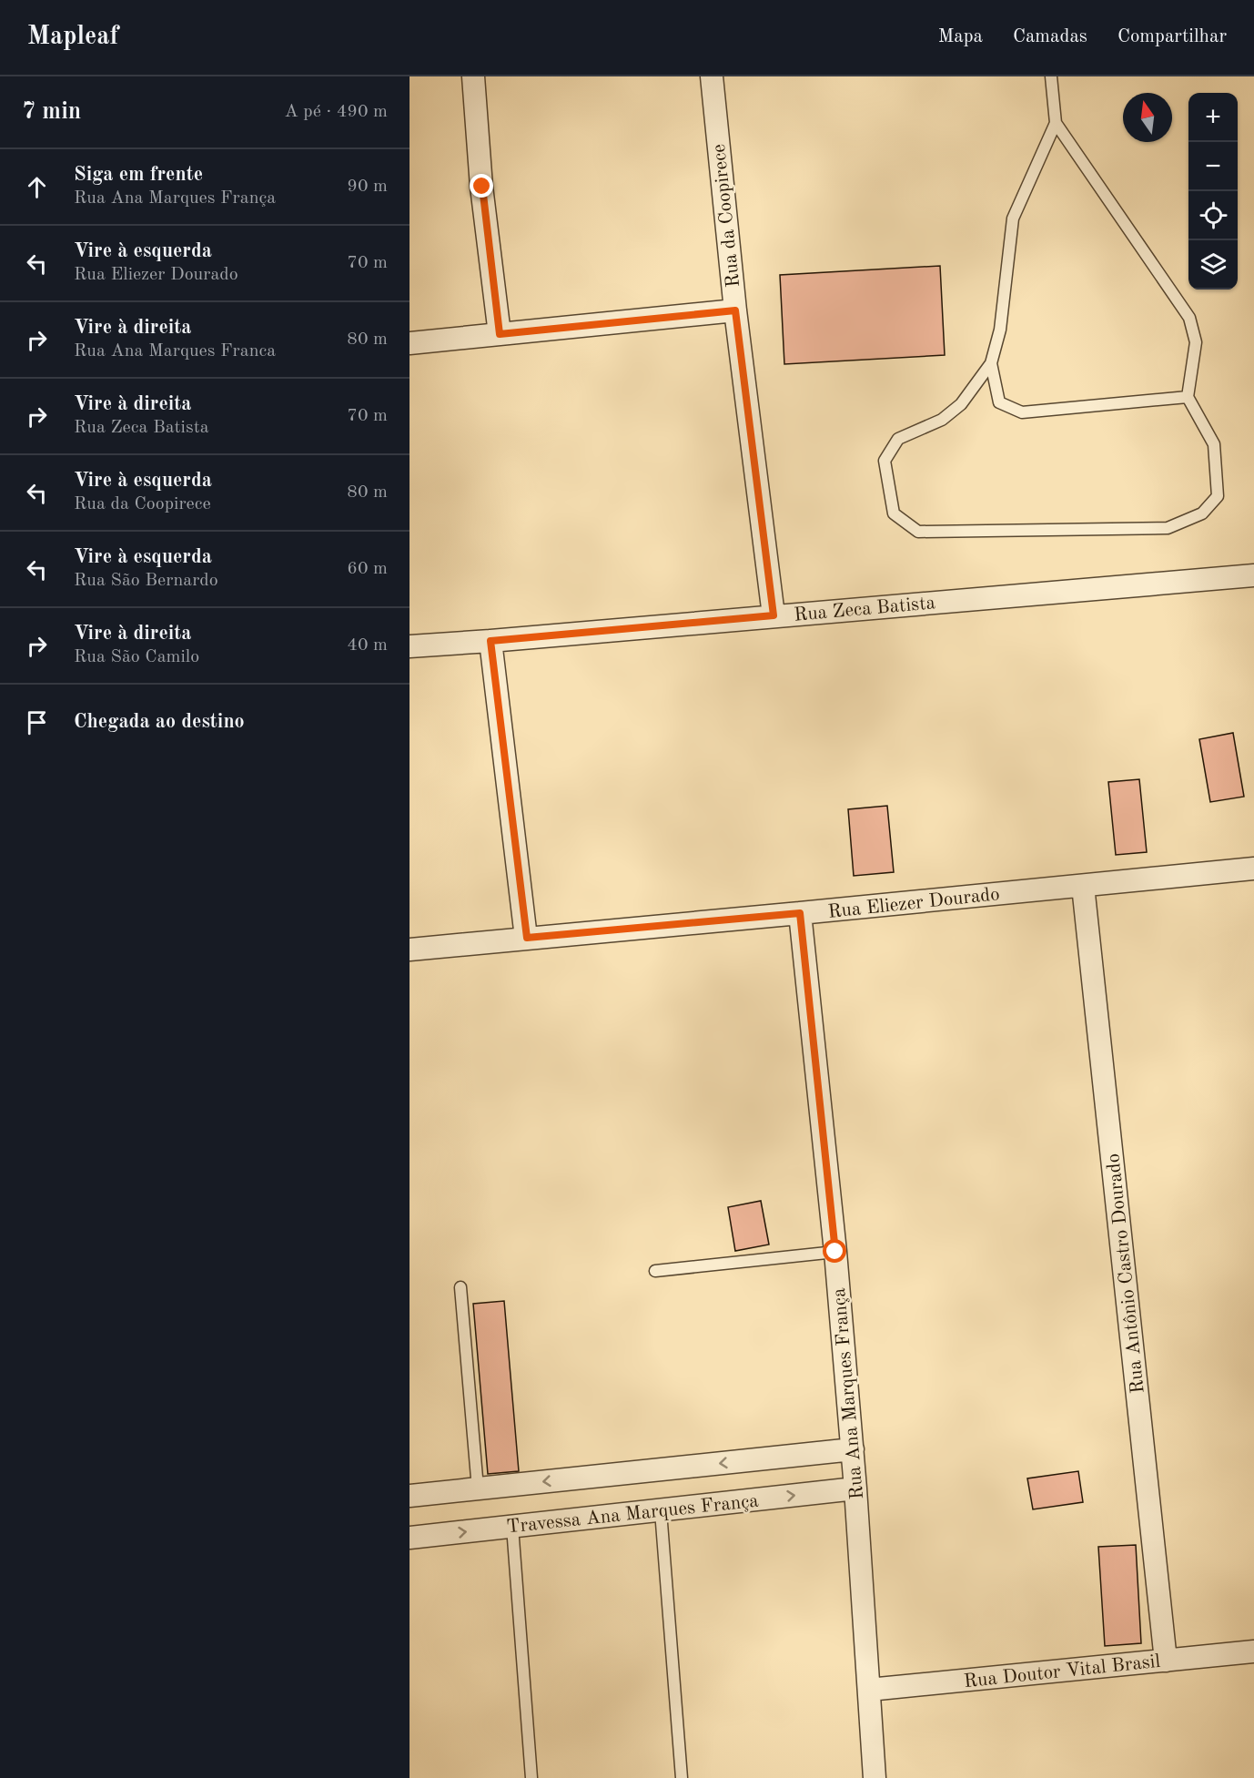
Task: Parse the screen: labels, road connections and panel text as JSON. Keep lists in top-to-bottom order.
{
  "streets": {
    "street": [
      "Rua da Coopirece",
      "Rua Zeca Batista",
      "Rua Eliezer Dourado",
      "Rua Antônio Castro Dourado",
      "Rua Ana Marques França",
      "Travessa Ana Marques França",
      "Rua Doutor Vital Brasil"
    ]
  },
  "crossings": [
    ["Rua da Coopirece", "Rua Zeca Batista"],
    ["Rua Eliezer Dourado", "Rua Antônio Castro Dourado"],
    ["Rua Eliezer Dourado", "Rua Ana Marques França"],
    ["Rua Antônio Castro Dourado", "Rua Doutor Vital Brasil"],
    ["Rua Ana Marques França", "Travessa Ana Marques França"],
    ["Rua Ana Marques França", "Rua Doutor Vital Brasil"]
  ],
  "north": "top",
  "page": {
    "header": "Mapleaf",
    "nav": ["Mapa", "Camadas", "Compartilhar"],
    "heading": ["7 min", "A pé · 490 m"],
    "map_buttons": ["+", "−"],
    "list": [
      ["Siga em frente", "Rua Ana Marques França", "90 m"],
      ["Vire à esquerda", "Rua Eliezer Dourado", "70 m"],
      ["Vire à direita", "Rua Ana Marques Franca", "80 m"],
      ["Vire à direita", "Rua Zeca Batista", "70 m"],
      ["Vire à esquerda", "Rua da Coopirece", "80 m"],
      ["Vire à esquerda", "Rua São Bernardo", "60 m"],
      ["Vire à direita", "Rua São Camilo", "40 m"],
      "Chegada ao destino"
    ]
  }
}
